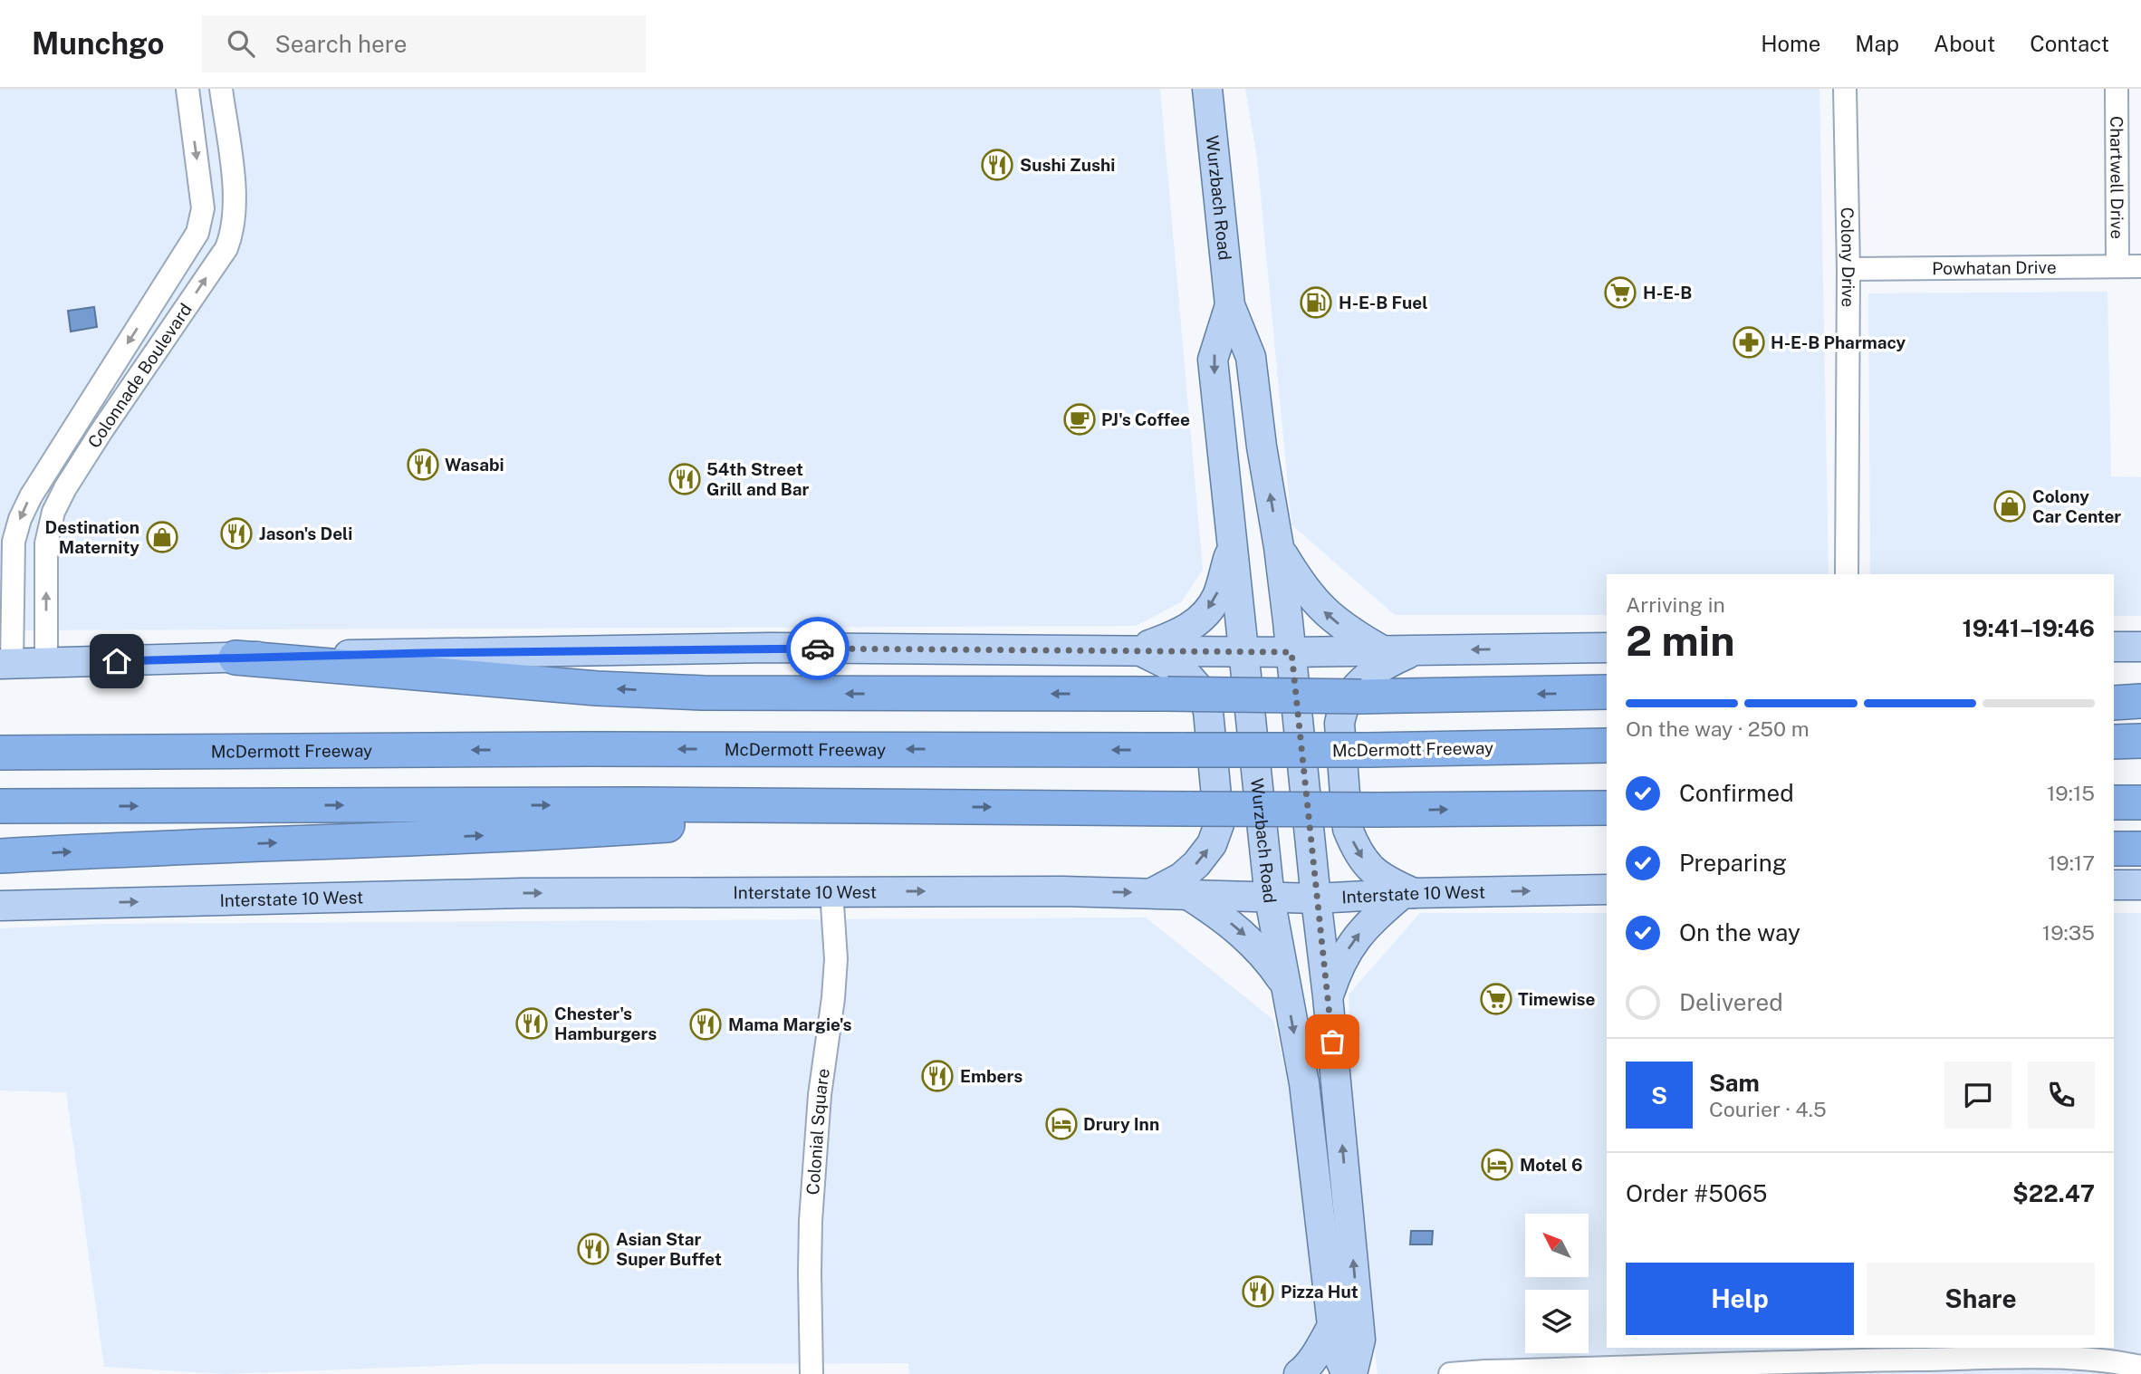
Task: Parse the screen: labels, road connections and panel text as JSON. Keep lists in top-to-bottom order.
{
  "streets": {
    "highway": ["McDermott Freeway"],
    "main road": ["Wurzbach Road", "Interstate 10 West"],
    "street": [
      "Chartwell Drive",
      "Colony Drive",
      "Powhatan Drive",
      "Colonnade Boulevard",
      "Colonial Square"
    ]
  },
  "crossings": [
    ["Chartwell Drive", "Powhatan Drive"],
    ["Wurzbach Road", "Interstate 10 West"],
    ["Colony Drive", "Powhatan Drive"],
    ["Interstate 10 West", "Colonial Square"]
  ],
  "places": {
    "restaurant": [
      "Sushi Zushi",
      "Wasabi",
      "54th Street Grill and Bar",
      "Jason's Deli",
      "Chester's Hamburgers",
      "Mama Margie's",
      "Embers",
      "Asian Star Super Buffet",
      "Pizza Hut"
    ],
    "supermarket": ["H-E-B", "Timewise"],
    "fuel station": ["H-E-B Fuel"],
    "pharmacy": ["H-E-B Pharmacy"],
    "cafe": ["PJ's Coffee"],
    "shop": ["Colony Car Center", "Destination Maternity"],
    "hotel": ["Drury Inn", "Motel 6"]
  },
  "north": "top left",
  "page": {
    "header": "Munchgo",
    "search": "Search here",
    "nav": [
      "Home",
      "Map",
      "About",
      "Contact"
    ],
    "heading": ["2 min", "Arriving in", "19:41–19:46"],
    "panel": [
      "Sam",
      "Courier · 4.5",
      "Order #5065",
      "$22.47"
    ],
    "bar": "On the way · 250 m",
    "list": [
      ["Confirmed", "19:15"],
      ["Preparing", "19:17"],
      ["On the way", "19:35"],
      "Delivered"
    ],
    "round": "S",
    "buttons": ["Help", "Share"]
  }
}
